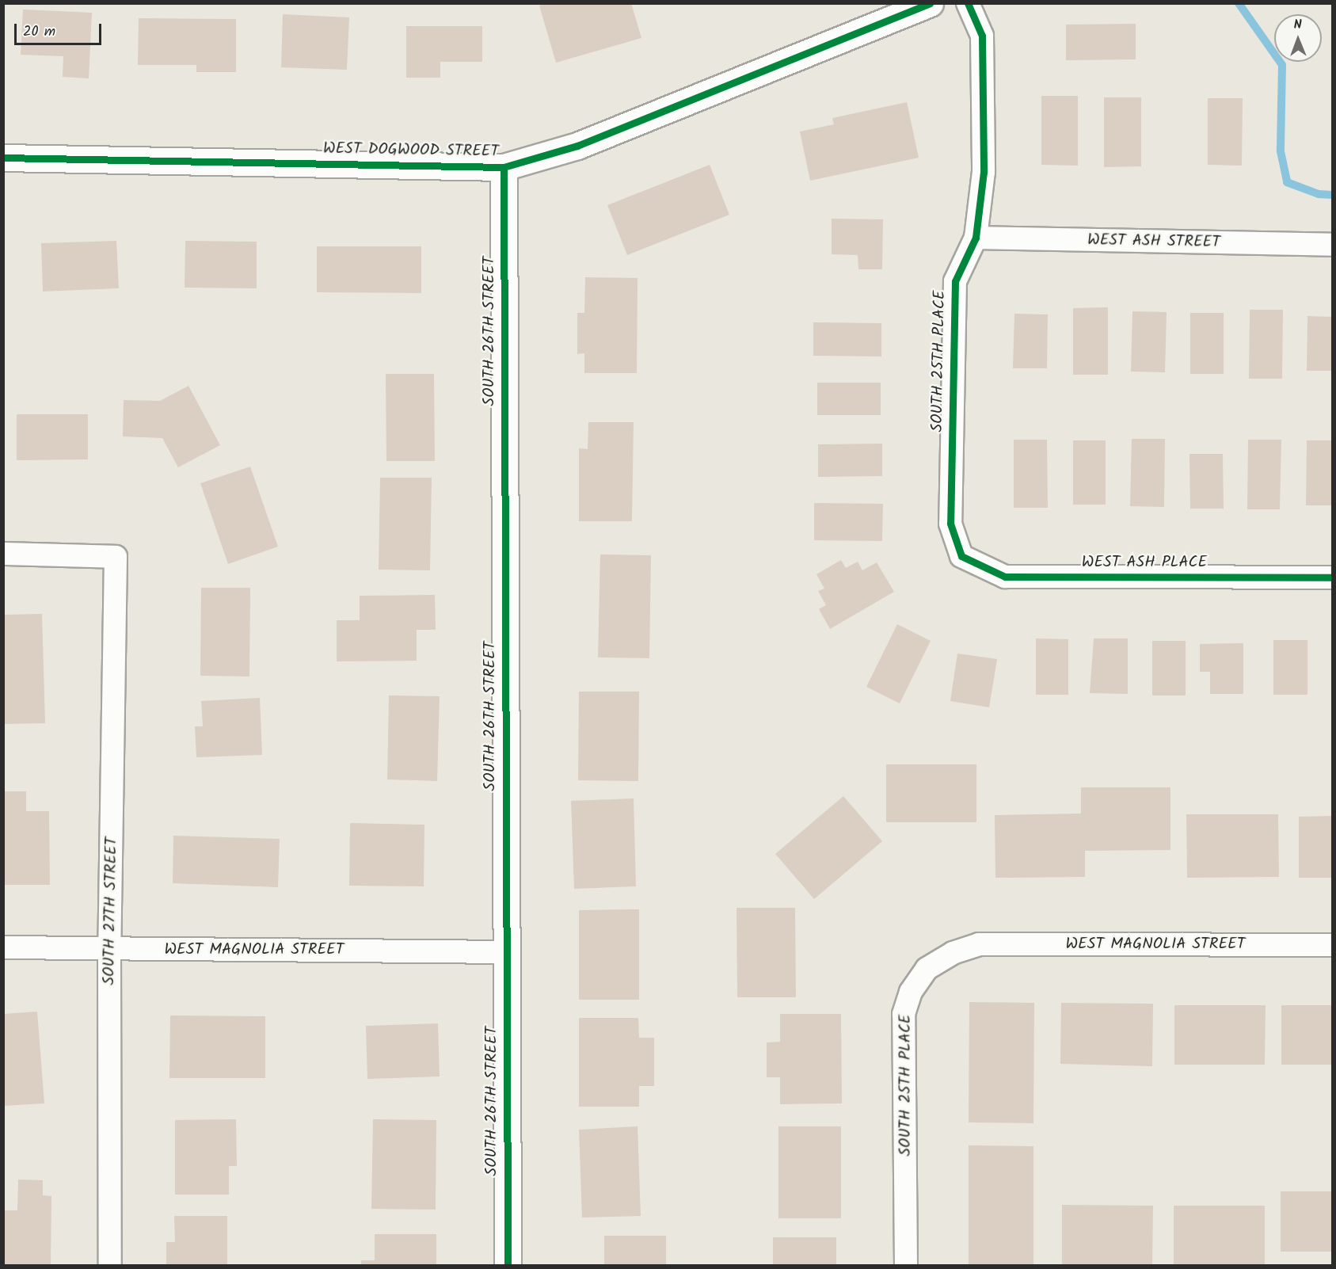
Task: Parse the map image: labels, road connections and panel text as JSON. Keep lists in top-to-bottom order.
{
  "streets": {
    "street": [
      "WEST DOGWOOD STREET",
      "WEST ASH STREET",
      "SOUTH 26TH STREET",
      "SOUTH 25TH PLACE",
      "WEST ASH PLACE",
      "SOUTH 27TH STREET",
      "WEST MAGNOLIA STREET"
    ]
  },
  "crossings": [
    ["WEST DOGWOOD STREET", "SOUTH 26TH STREET"],
    ["WEST ASH STREET", "SOUTH 25TH PLACE"],
    ["SOUTH 26TH STREET", "WEST MAGNOLIA STREET"],
    ["SOUTH 25TH PLACE", "WEST ASH PLACE"],
    ["SOUTH 25TH PLACE", "WEST MAGNOLIA STREET"],
    ["SOUTH 27TH STREET", "WEST MAGNOLIA STREET"]
  ],
  "scale_bar": "20 m",
  "north": "top"
}
